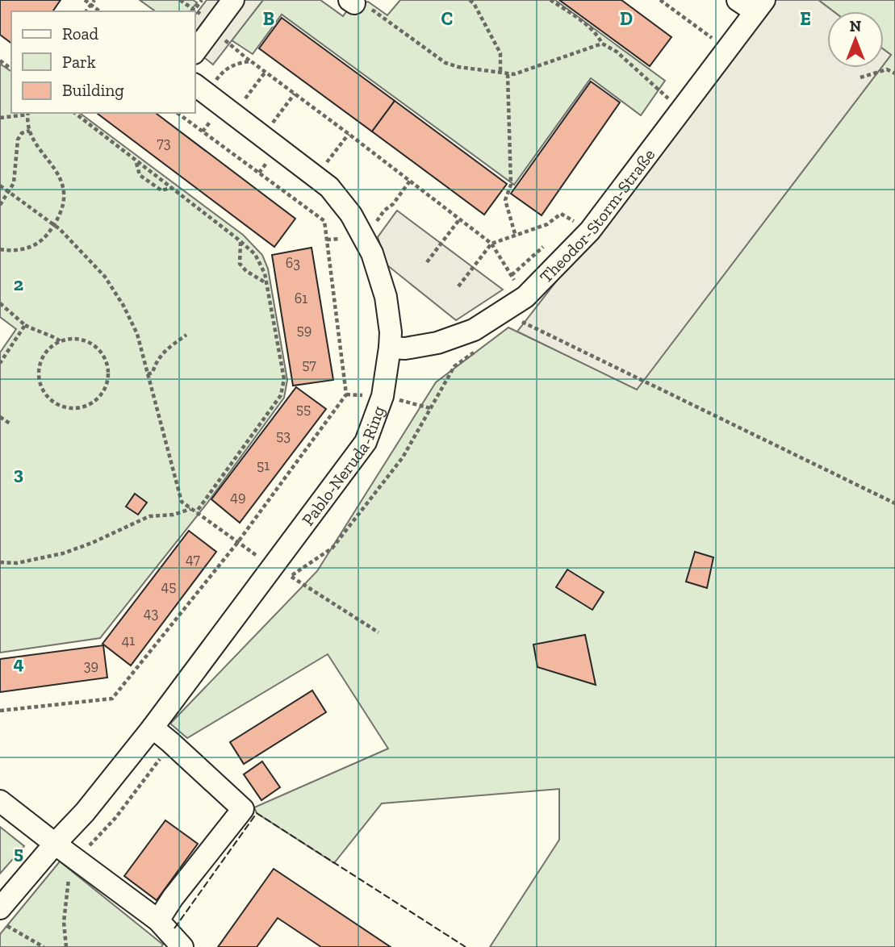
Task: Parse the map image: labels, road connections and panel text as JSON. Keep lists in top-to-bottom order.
{
  "streets": {
    "street": ["Theodor-Storm-Straße", "Pablo-Neruda-Ring"]
  },
  "crossings": [
    ["Theodor-Storm-Straße", "Pablo-Neruda-Ring"]
  ],
  "house_numbers": [
    "73",
    "63",
    "61",
    "59",
    "57",
    "55",
    "53",
    "51",
    "49",
    "47",
    "45",
    "43",
    "41",
    "39"
  ],
  "legend": ["Road", "Park", "Building"],
  "north": "top",
  "grid": {
    "columns": [
      "B",
      "C",
      "D",
      "E"
    ],
    "rows": [
      "2",
      "3",
      "4",
      "5"
    ]
  }
}
